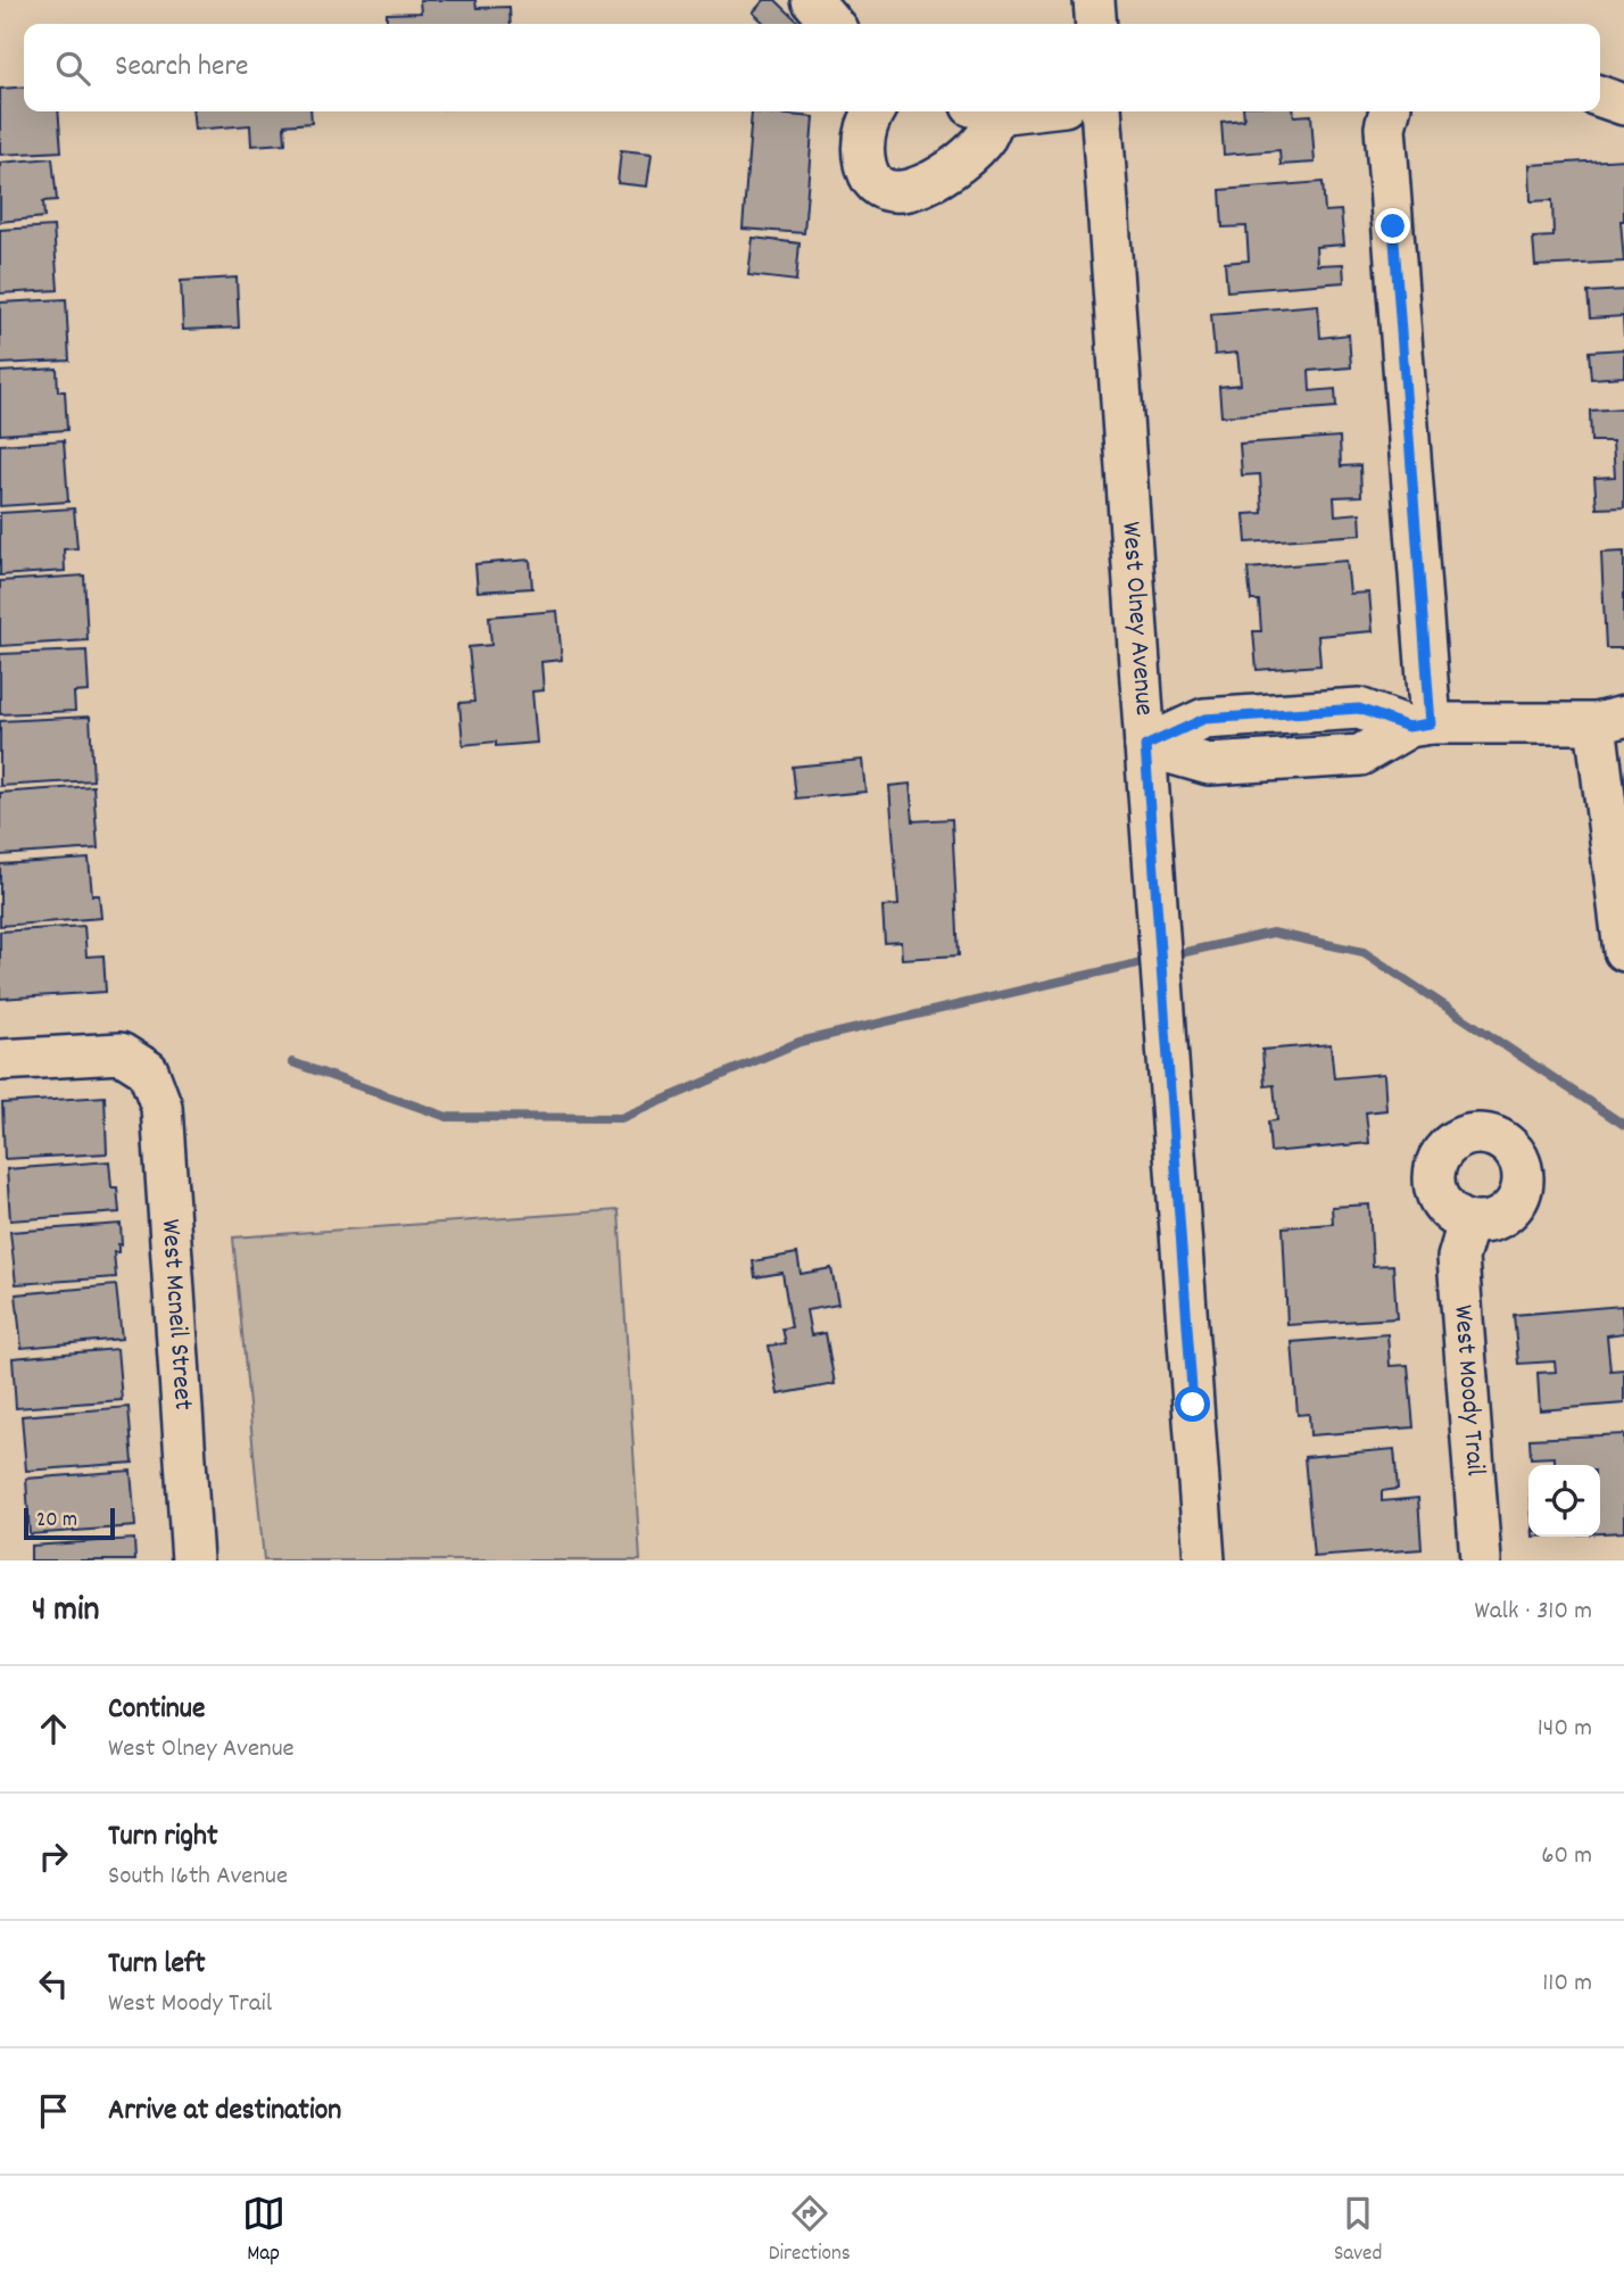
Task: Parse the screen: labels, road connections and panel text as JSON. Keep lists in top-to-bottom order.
{
  "streets": {
    "street": ["West Olney Avenue", "West Mcneil Street", "West Moody Trail"]
  },
  "scale_bar": "20 m",
  "page": {
    "search": "Search here",
    "scale": "20 m",
    "heading": ["4 min", "Walk · 310 m"],
    "list": [
      ["Continue", "West Olney Avenue", "140 m"],
      ["Turn right", "South 16th Avenue", "60 m"],
      ["Turn left", "West Moody Trail", "110 m"],
      "Arrive at destination"
    ],
    "nav": ["Map", "Directions", "Saved"]
  }
}
